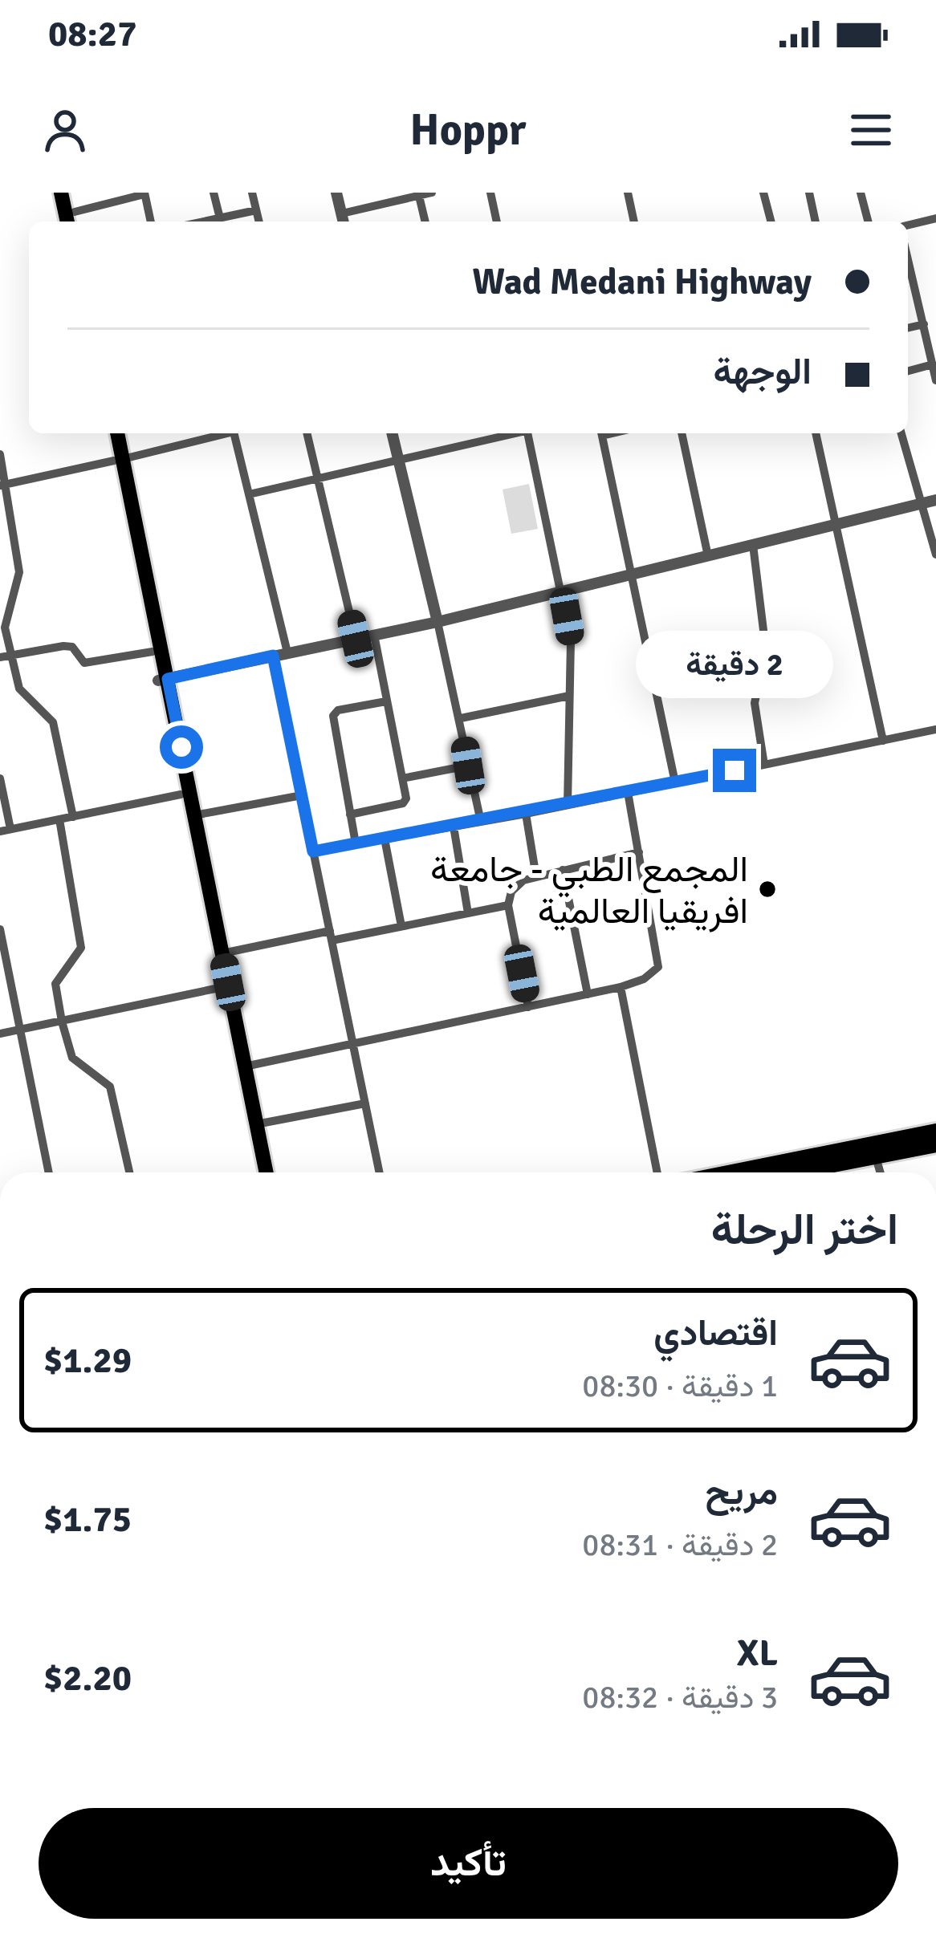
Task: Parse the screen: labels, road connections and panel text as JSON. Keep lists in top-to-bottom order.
{
  "places": ["المجمع الطبي - جامعة افريقيا العالمية"],
  "page": {
    "status": "08:27",
    "header": "Hoppr",
    "banner": ["Wad Medani Highway", "الوجهة"],
    "bubble": "2 دقيقة",
    "heading": "اختر الرحلة",
    "list": [
      {
        "name": "اقتصادي",
        "note": "1 دقيقة · 08:30",
        "value": "$1.29"
      },
      {
        "name": "مريح",
        "note": "2 دقيقة · 08:31",
        "value": "$1.75"
      },
      {
        "name": "XL",
        "note": "3 دقيقة · 08:32",
        "value": "$2.20"
      }
    ],
    "buttons": "تأكيد"
  }
}
